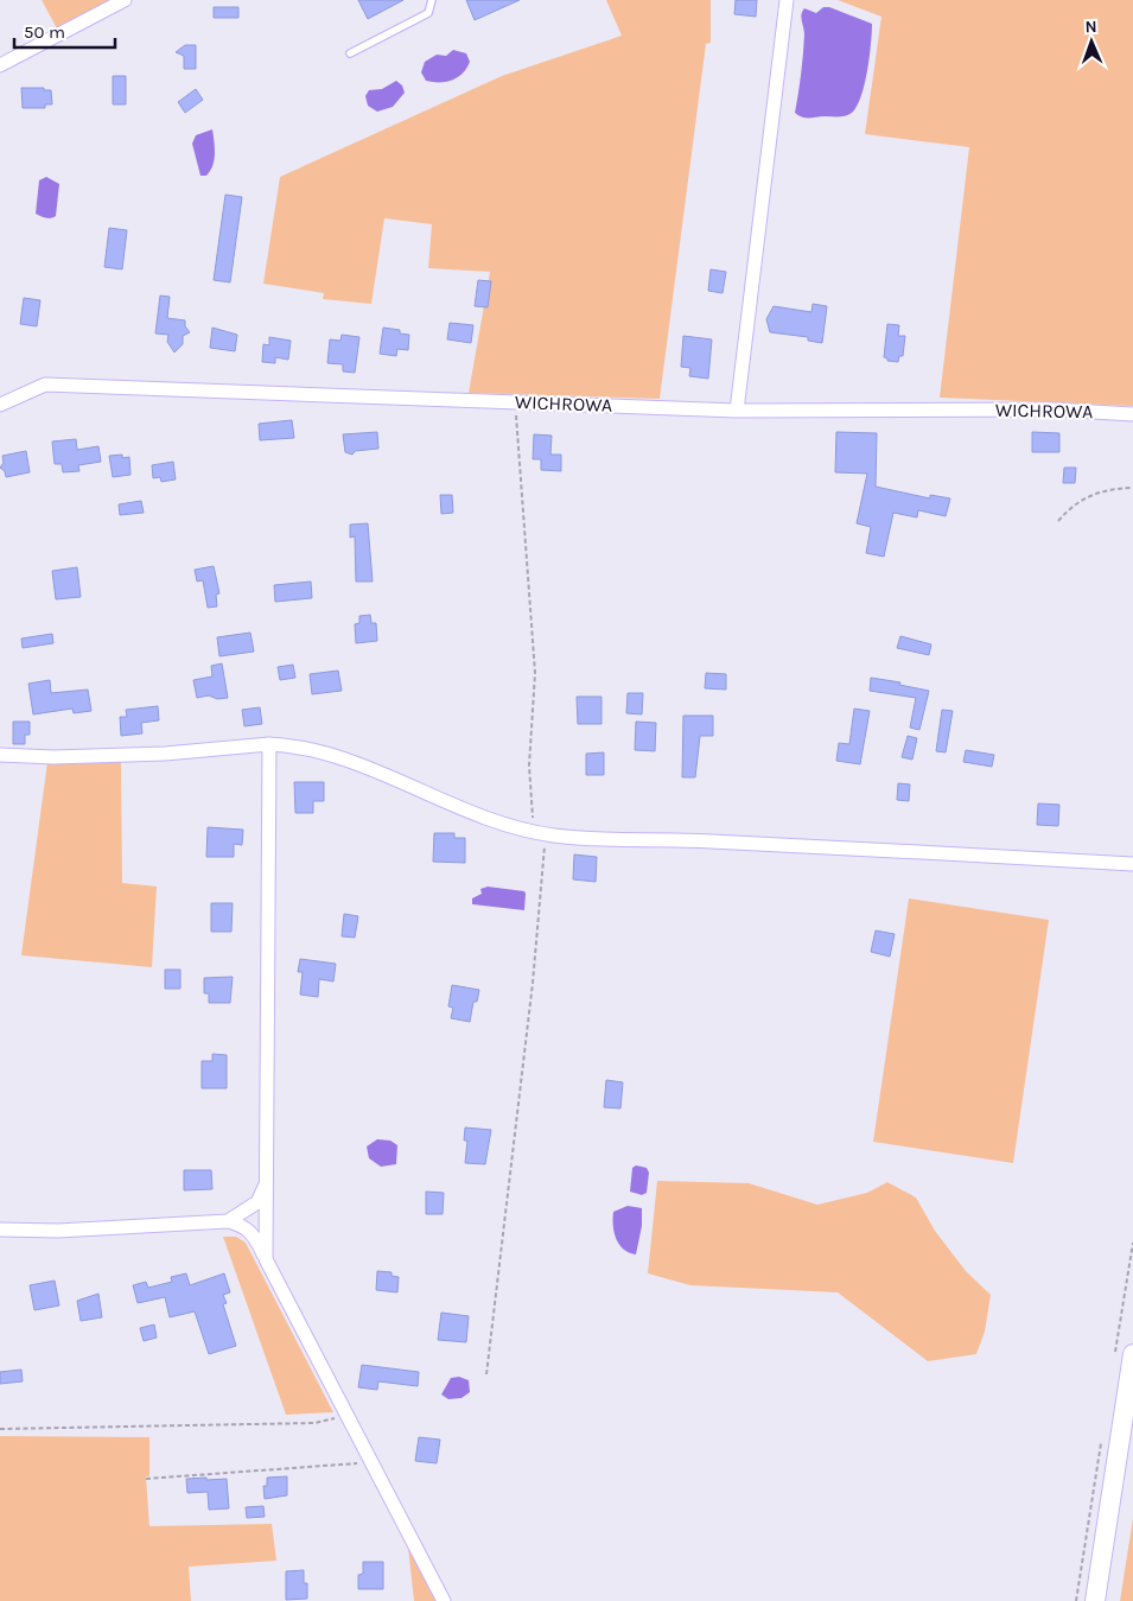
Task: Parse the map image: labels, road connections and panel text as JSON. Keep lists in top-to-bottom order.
{
  "streets": {
    "street": ["WICHROWA"]
  },
  "scale_bar": "50 m",
  "north": "top"
}
